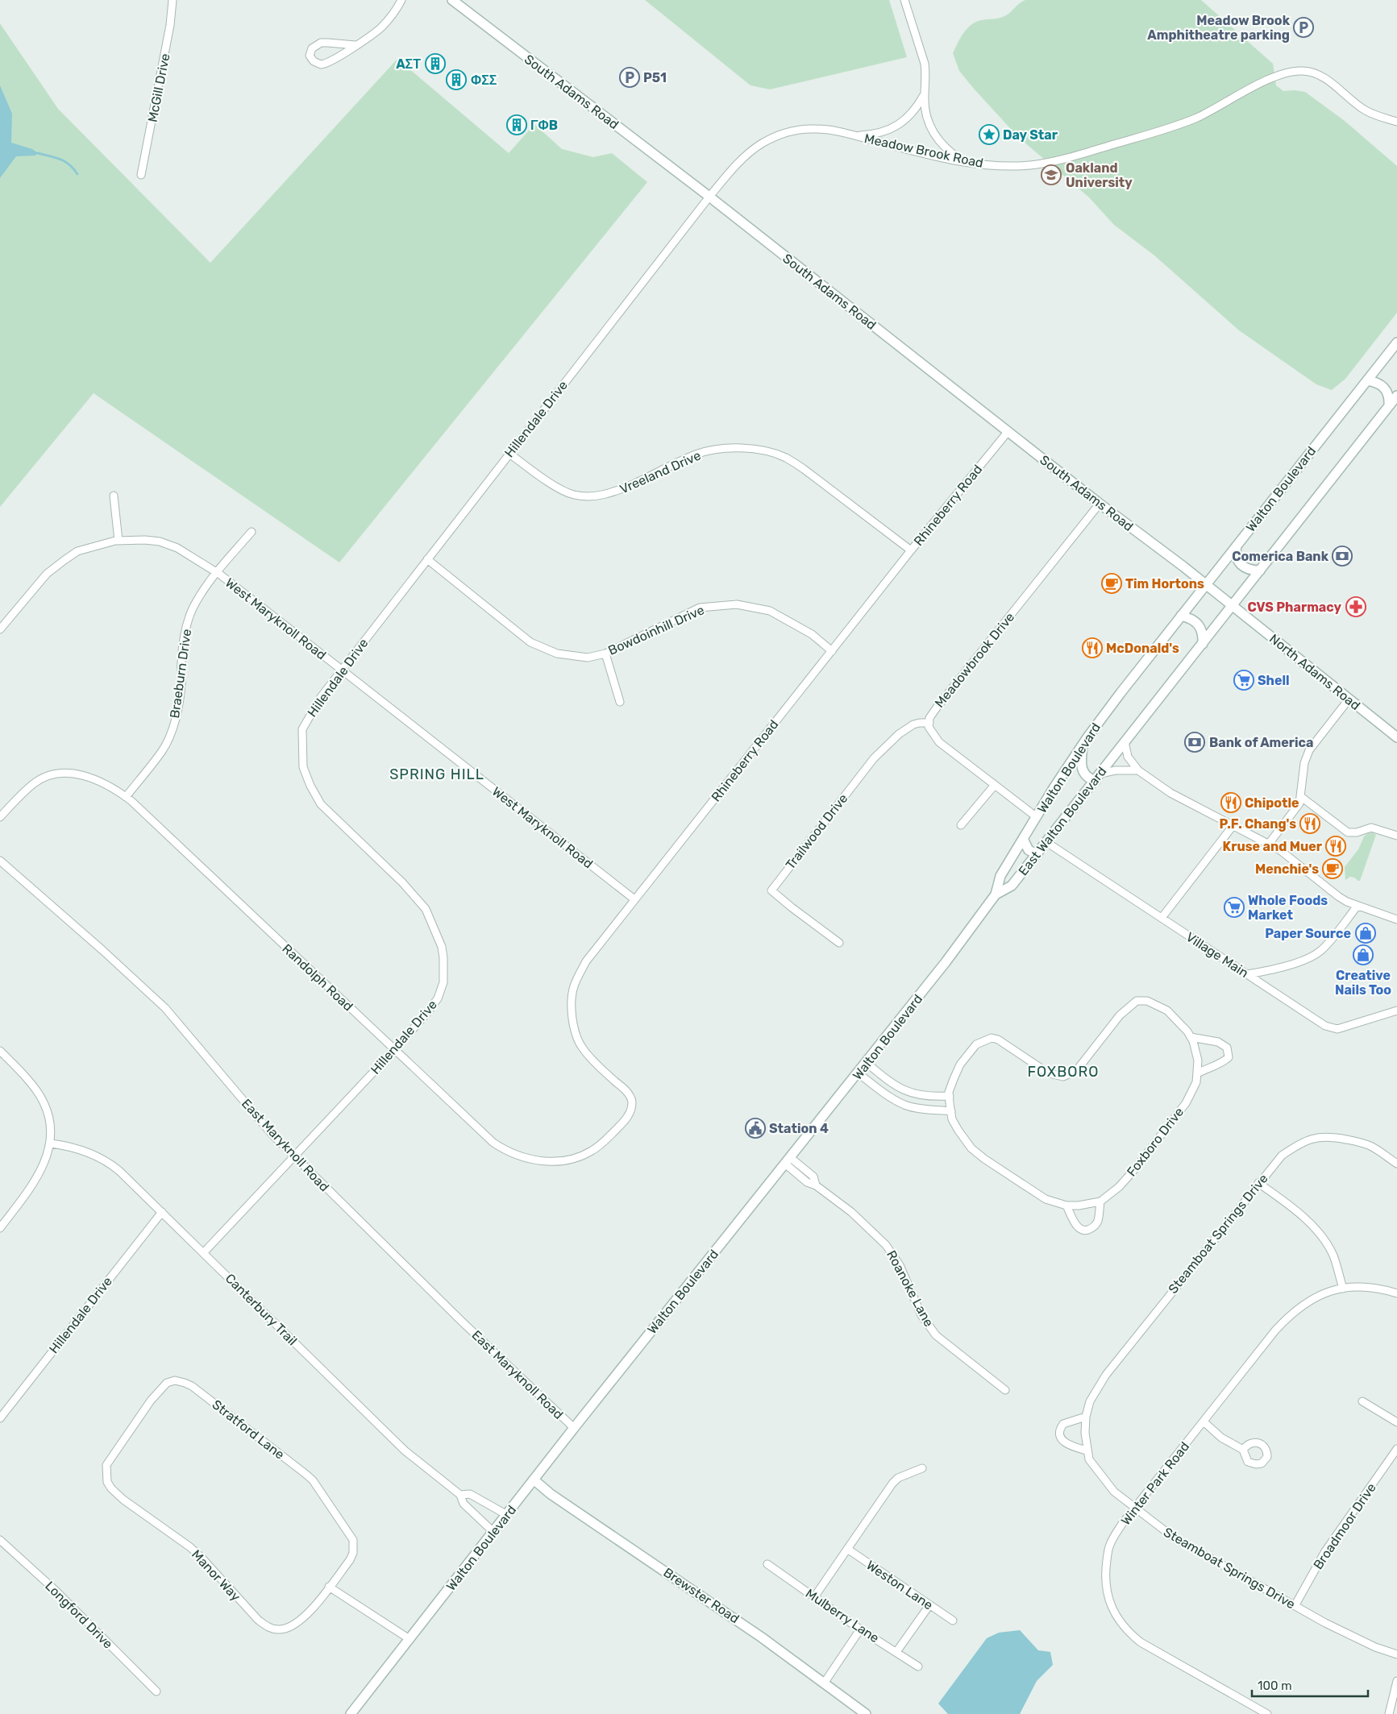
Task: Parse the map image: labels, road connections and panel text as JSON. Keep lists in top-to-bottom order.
{
  "streets": {
    "main road": [
      "South Adams Road",
      "Walton Boulevard",
      "North Adams Road",
      "East Walton Boulevard",
      "Brewster Road"
    ],
    "street": [
      "McGill Drive",
      "Meadow Brook Road",
      "Hillendale Drive",
      "Vreeland Drive",
      "Rhineberry Road",
      "West Maryknoll Road",
      "Bowdoinhill Drive",
      "Meadowbrook Drive",
      "Braeburn Drive",
      "Trailwood Drive",
      "Village Main",
      "Randolph Road",
      "Foxboro Drive",
      "East Maryknoll Road",
      "Steamboat Springs Drive",
      "Roanoke Lane",
      "Canterbury Trail",
      "Stratford Lane",
      "Winter Park Road",
      "Broadmoor Drive",
      "Manor Way",
      "Weston Lane",
      "Longford Drive",
      "Mulberry Lane"
    ]
  },
  "crossings": [
    ["South Adams Road", "Meadow Brook Road"],
    ["South Adams Road", "Hillendale Drive"],
    ["South Adams Road", "Walton Boulevard"],
    ["South Adams Road", "Rhineberry Road"],
    ["South Adams Road", "Meadowbrook Drive"],
    ["South Adams Road", "North Adams Road"],
    ["Meadow Brook Road", "Hillendale Drive"],
    ["Hillendale Drive", "Vreeland Drive"],
    ["Hillendale Drive", "West Maryknoll Road"],
    ["Hillendale Drive", "Bowdoinhill Drive"],
    ["Hillendale Drive", "Randolph Road"],
    ["Hillendale Drive", "East Maryknoll Road"],
    ["Hillendale Drive", "Canterbury Trail"],
    ["Vreeland Drive", "Rhineberry Road"],
    ["Walton Boulevard", "Meadowbrook Drive"],
    ["Walton Boulevard", "East Walton Boulevard"],
    ["Walton Boulevard", "East Maryknoll Road"],
    ["Walton Boulevard", "Roanoke Lane"],
    ["Walton Boulevard", "Canterbury Trail"],
    ["Walton Boulevard", "Brewster Road"],
    ["Rhineberry Road", "West Maryknoll Road"],
    ["Rhineberry Road", "Bowdoinhill Drive"],
    ["Rhineberry Road", "Randolph Road"],
    ["West Maryknoll Road", "Braeburn Drive"],
    ["Meadowbrook Drive", "Trailwood Drive"],
    ["Braeburn Drive", "Randolph Road"],
    ["East Walton Boulevard", "Village Main"],
    ["Steamboat Springs Drive", "Winter Park Road"],
    ["Steamboat Springs Drive", "Broadmoor Drive"],
    ["Stratford Lane", "Manor Way"]
  ],
  "districts": ["SPRING HILL", "FOXBORO"],
  "places": {
    "parking": ["Meadow Brook Amphitheatre parking", "P51"],
    "building": ["AΣΤ", "ΦΣΣ", "ΓΦB"],
    "place": ["Day Star"],
    "school or university": ["Oakland University"],
    "bank": ["Comerica Bank", "Bank of America"],
    "cafe": ["Tim Hortons", "Menchie's"],
    "pharmacy": ["CVS Pharmacy"],
    "restaurant": [
      "McDonald's",
      "Chipotle",
      "P.F. Chang's",
      "Kruse and Muer"
    ],
    "supermarket": ["Shell", "Whole Foods Market"],
    "shop": ["Paper Source", "Creative Nails Too"],
    "public building": ["Station 4"]
  },
  "scale_bar": "100 m"
}
